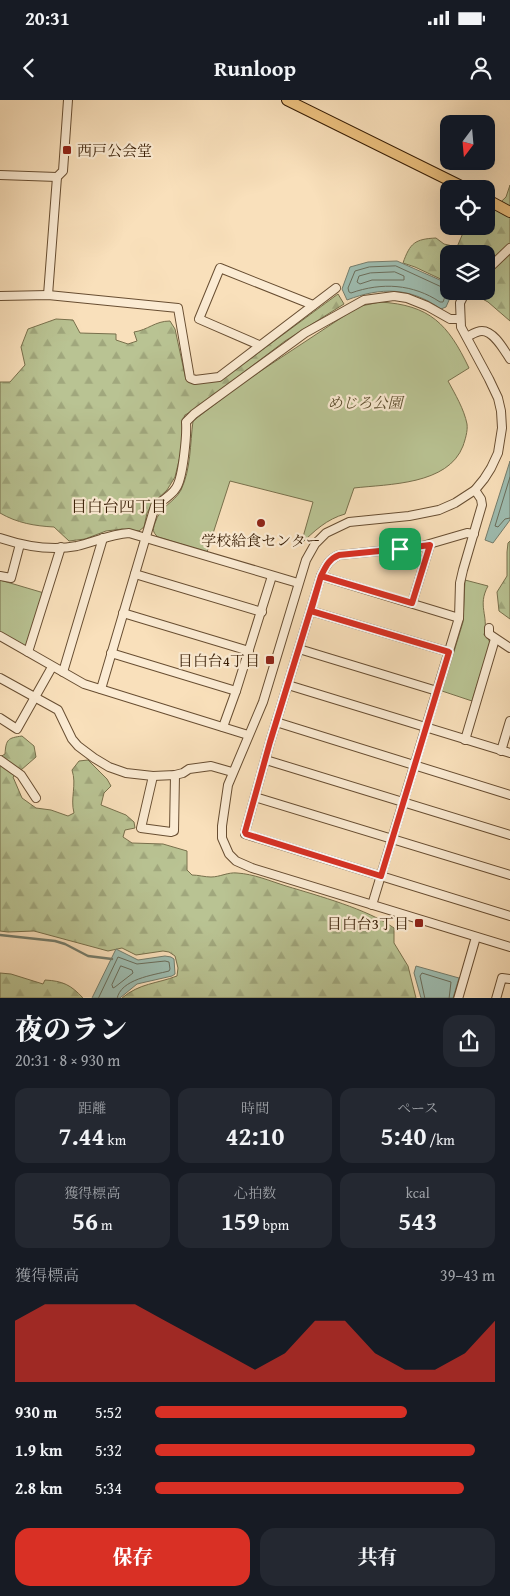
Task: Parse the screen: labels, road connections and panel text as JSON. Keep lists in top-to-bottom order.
{
  "districts": ["目白台四丁目"],
  "parks": ["めじろ公園"],
  "places": {
    "transit": ["西戸公会堂", "目白台4丁目", "目白台3丁目"],
    "other": ["学校給食センター"]
  },
  "north": "bottom",
  "page": {
    "status": "20:31",
    "header": "Runloop",
    "heading": ["夜のラン", "20:31 · 8 × 930 m"],
    "stats": [
      ["距離", "7.44 km"],
      ["時間", "42:10"],
      ["ペース", "5:40 /km"],
      ["獲得標高", "56 m"],
      ["心拍数", "159 bpm"],
      ["kcal", "543"]
    ],
    "chart": ["獲得標高", "39–43 m"],
    "list": [
      {
        "name": "930 m",
        "note": "5:52"
      },
      {
        "name": "1.9 km",
        "note": "5:32"
      },
      {
        "name": "2.8 km",
        "note": "5:34"
      }
    ],
    "buttons": ["保存", "共有"]
  }
}
